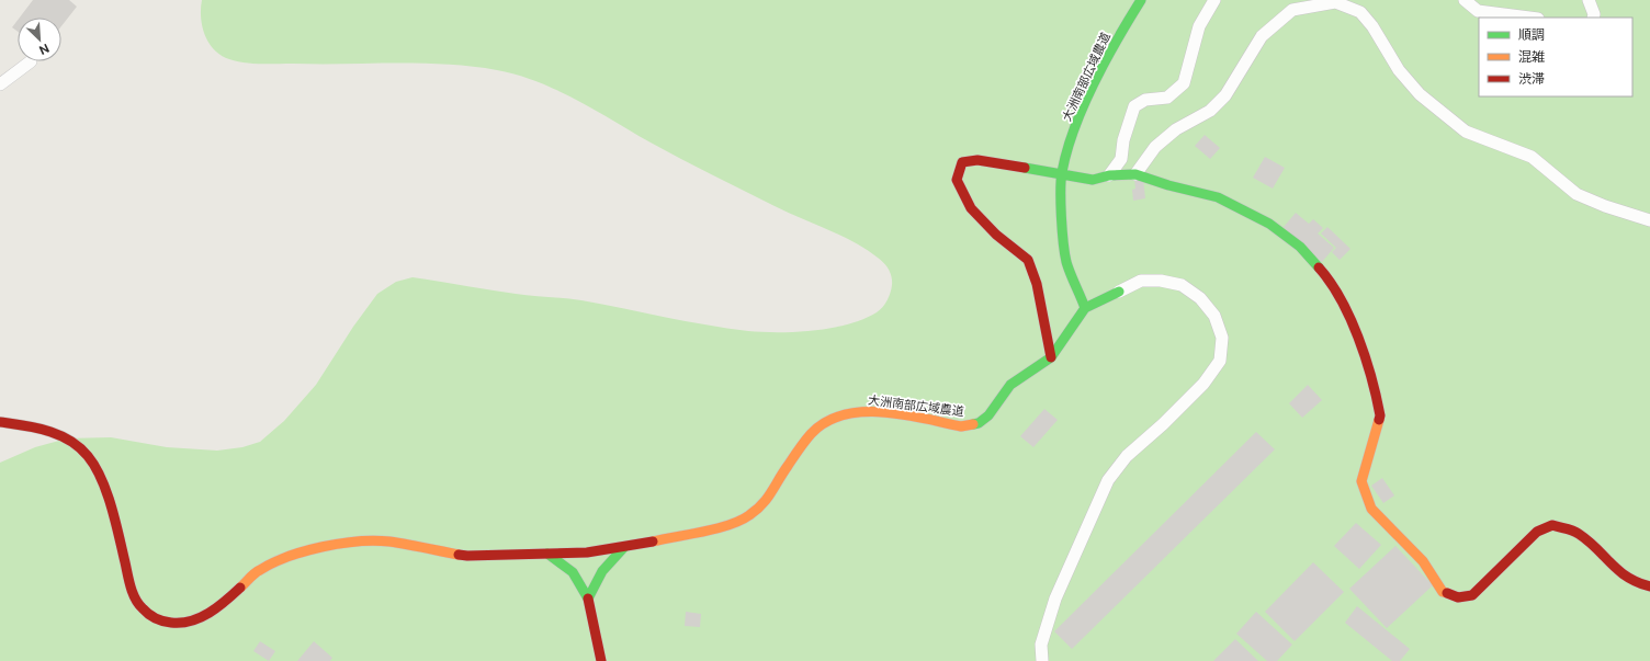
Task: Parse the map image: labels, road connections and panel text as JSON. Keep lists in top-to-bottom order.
{
  "streets": {
    "street": ["大洲南部広域農道"]
  },
  "legend": ["順調", "混雑", "渋滞"],
  "north": "bottom right"
}
